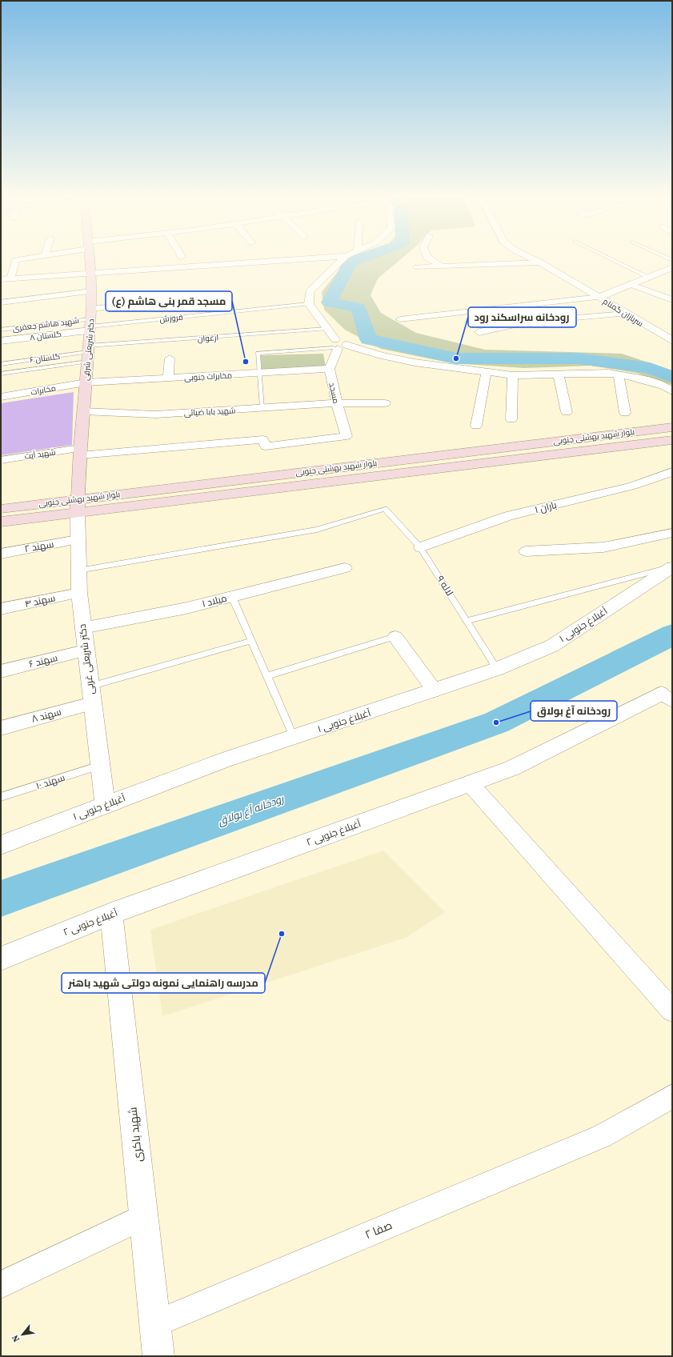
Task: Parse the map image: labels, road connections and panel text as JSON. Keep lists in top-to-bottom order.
{
  "streets": {
    "main road": ["دکتر شریعتی شرقی", "بلوار شهید بهشتی جنوبی"],
    "street": [
      "سربازان گمنام",
      "گلستان ۸",
      "مخابرات جنوبی",
      "مخابرات",
      "مسجد",
      "شهيد بابا ضيائی",
      "شهید آیت",
      "باران ۱",
      "سهند ۲",
      "سهند ۴",
      "میلاد ۱",
      "آغبلاغ جنوبی ۱",
      "دکتر شریعتی غربی",
      "سهند ۶",
      "سهند ۸",
      "آغبلاغ جنوبی ۲",
      "شهید باکری",
      "صفا ۲"
    ],
    "lane": [
      "فروزش",
      "شهيد هاشم جعفری",
      "ارغوان",
      "گلستان ۶",
      "لاله ۹",
      "سهند ۱۰"
    ]
  },
  "crossings": [
    ["فروزش", "شهيد هاشم جعفری"],
    ["فروزش", "گلستان ۸"],
    ["فروزش", "دکتر شریعتی شرقی"],
    ["شهيد هاشم جعفری", "گلستان ۸"],
    ["شهيد هاشم جعفری", "دکتر شریعتی شرقی"],
    ["گلستان ۸", "دکتر شریعتی شرقی"],
    ["ارغوان", "دکتر شریعتی شرقی"],
    ["ارغوان", "گلستان ۶"],
    ["دکتر شریعتی شرقی", "گلستان ۶"],
    ["دکتر شریعتی شرقی", "مخابرات جنوبی"],
    ["دکتر شریعتی شرقی", "مخابرات"],
    ["دکتر شریعتی شرقی", "شهيد بابا ضيائی"],
    ["دکتر شریعتی شرقی", "بلوار شهید بهشتی جنوبی"],
    ["دکتر شریعتی شرقی", "شهید آیت"],
    ["دکتر شریعتی شرقی", "دکتر شریعتی غربی"],
    ["مخابرات جنوبی", "مخابرات"],
    ["مخابرات جنوبی", "مسجد"],
    ["مسجد", "شهيد بابا ضيائی"],
    ["مسجد", "شهید آیت"],
    ["بلوار شهید بهشتی جنوبی", "دکتر شریعتی غربی"],
    ["باران ۱", "لاله ۹"],
    ["سهند ۲", "دکتر شریعتی غربی"],
    ["لاله ۹", "آغبلاغ جنوبی ۱"],
    ["لاله ۹", "دکتر شریعتی غربی"],
    ["سهند ۴", "دکتر شریعتی غربی"],
    ["میلاد ۱", "دکتر شریعتی غربی"],
    ["آغبلاغ جنوبی ۱", "دکتر شریعتی غربی"],
    ["دکتر شریعتی غربی", "سهند ۶"],
    ["دکتر شریعتی غربی", "سهند ۸"],
    ["دکتر شریعتی غربی", "سهند ۱۰"],
    ["آغبلاغ جنوبی ۲", "شهید باکری"],
    ["شهید باکری", "صفا ۲"]
  ],
  "water": ["رودخانه آغ بولاق"],
  "places": [
    "رودخانه سراسکند رود",
    "مسجد قمر بنی هاشم (ع)",
    "رودخانه آغ بولاق",
    "مدرسه راهنمایی نمونه دولتی شهید باهنر"
  ],
  "north": "bottom left"
}
